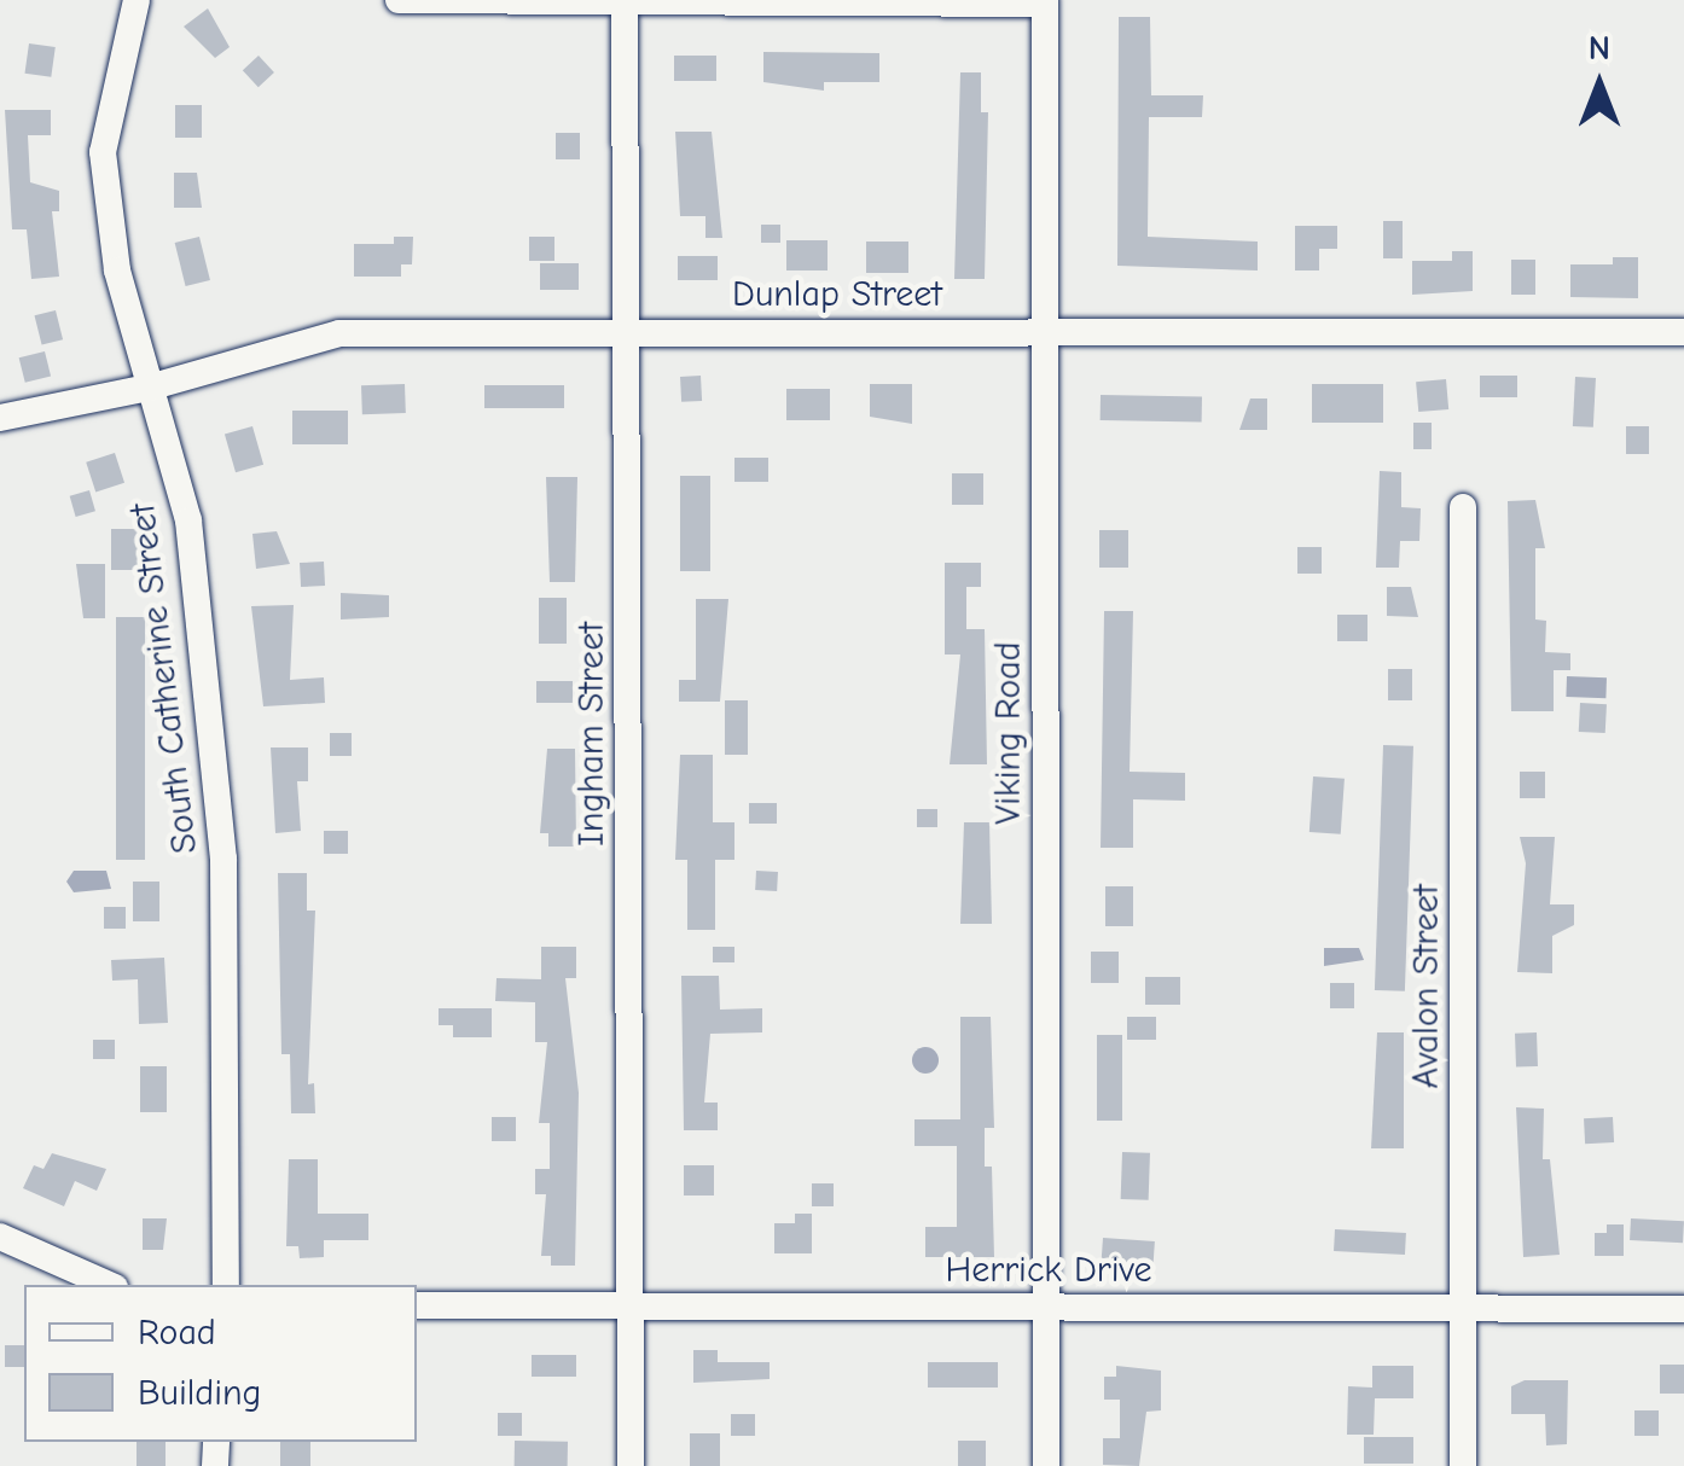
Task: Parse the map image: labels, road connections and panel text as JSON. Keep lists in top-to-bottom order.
{
  "streets": {
    "street": [
      "Dunlap Street",
      "South Catherine Street",
      "Viking Road",
      "Ingham Street",
      "Avalon Street",
      "Herrick Drive"
    ]
  },
  "crossings": [
    ["Dunlap Street", "South Catherine Street"],
    ["Dunlap Street", "Viking Road"],
    ["Dunlap Street", "Ingham Street"],
    ["Viking Road", "Herrick Drive"],
    ["Ingham Street", "Herrick Drive"],
    ["Avalon Street", "Herrick Drive"]
  ],
  "legend": ["Road", "Building"],
  "north": "top"
}
